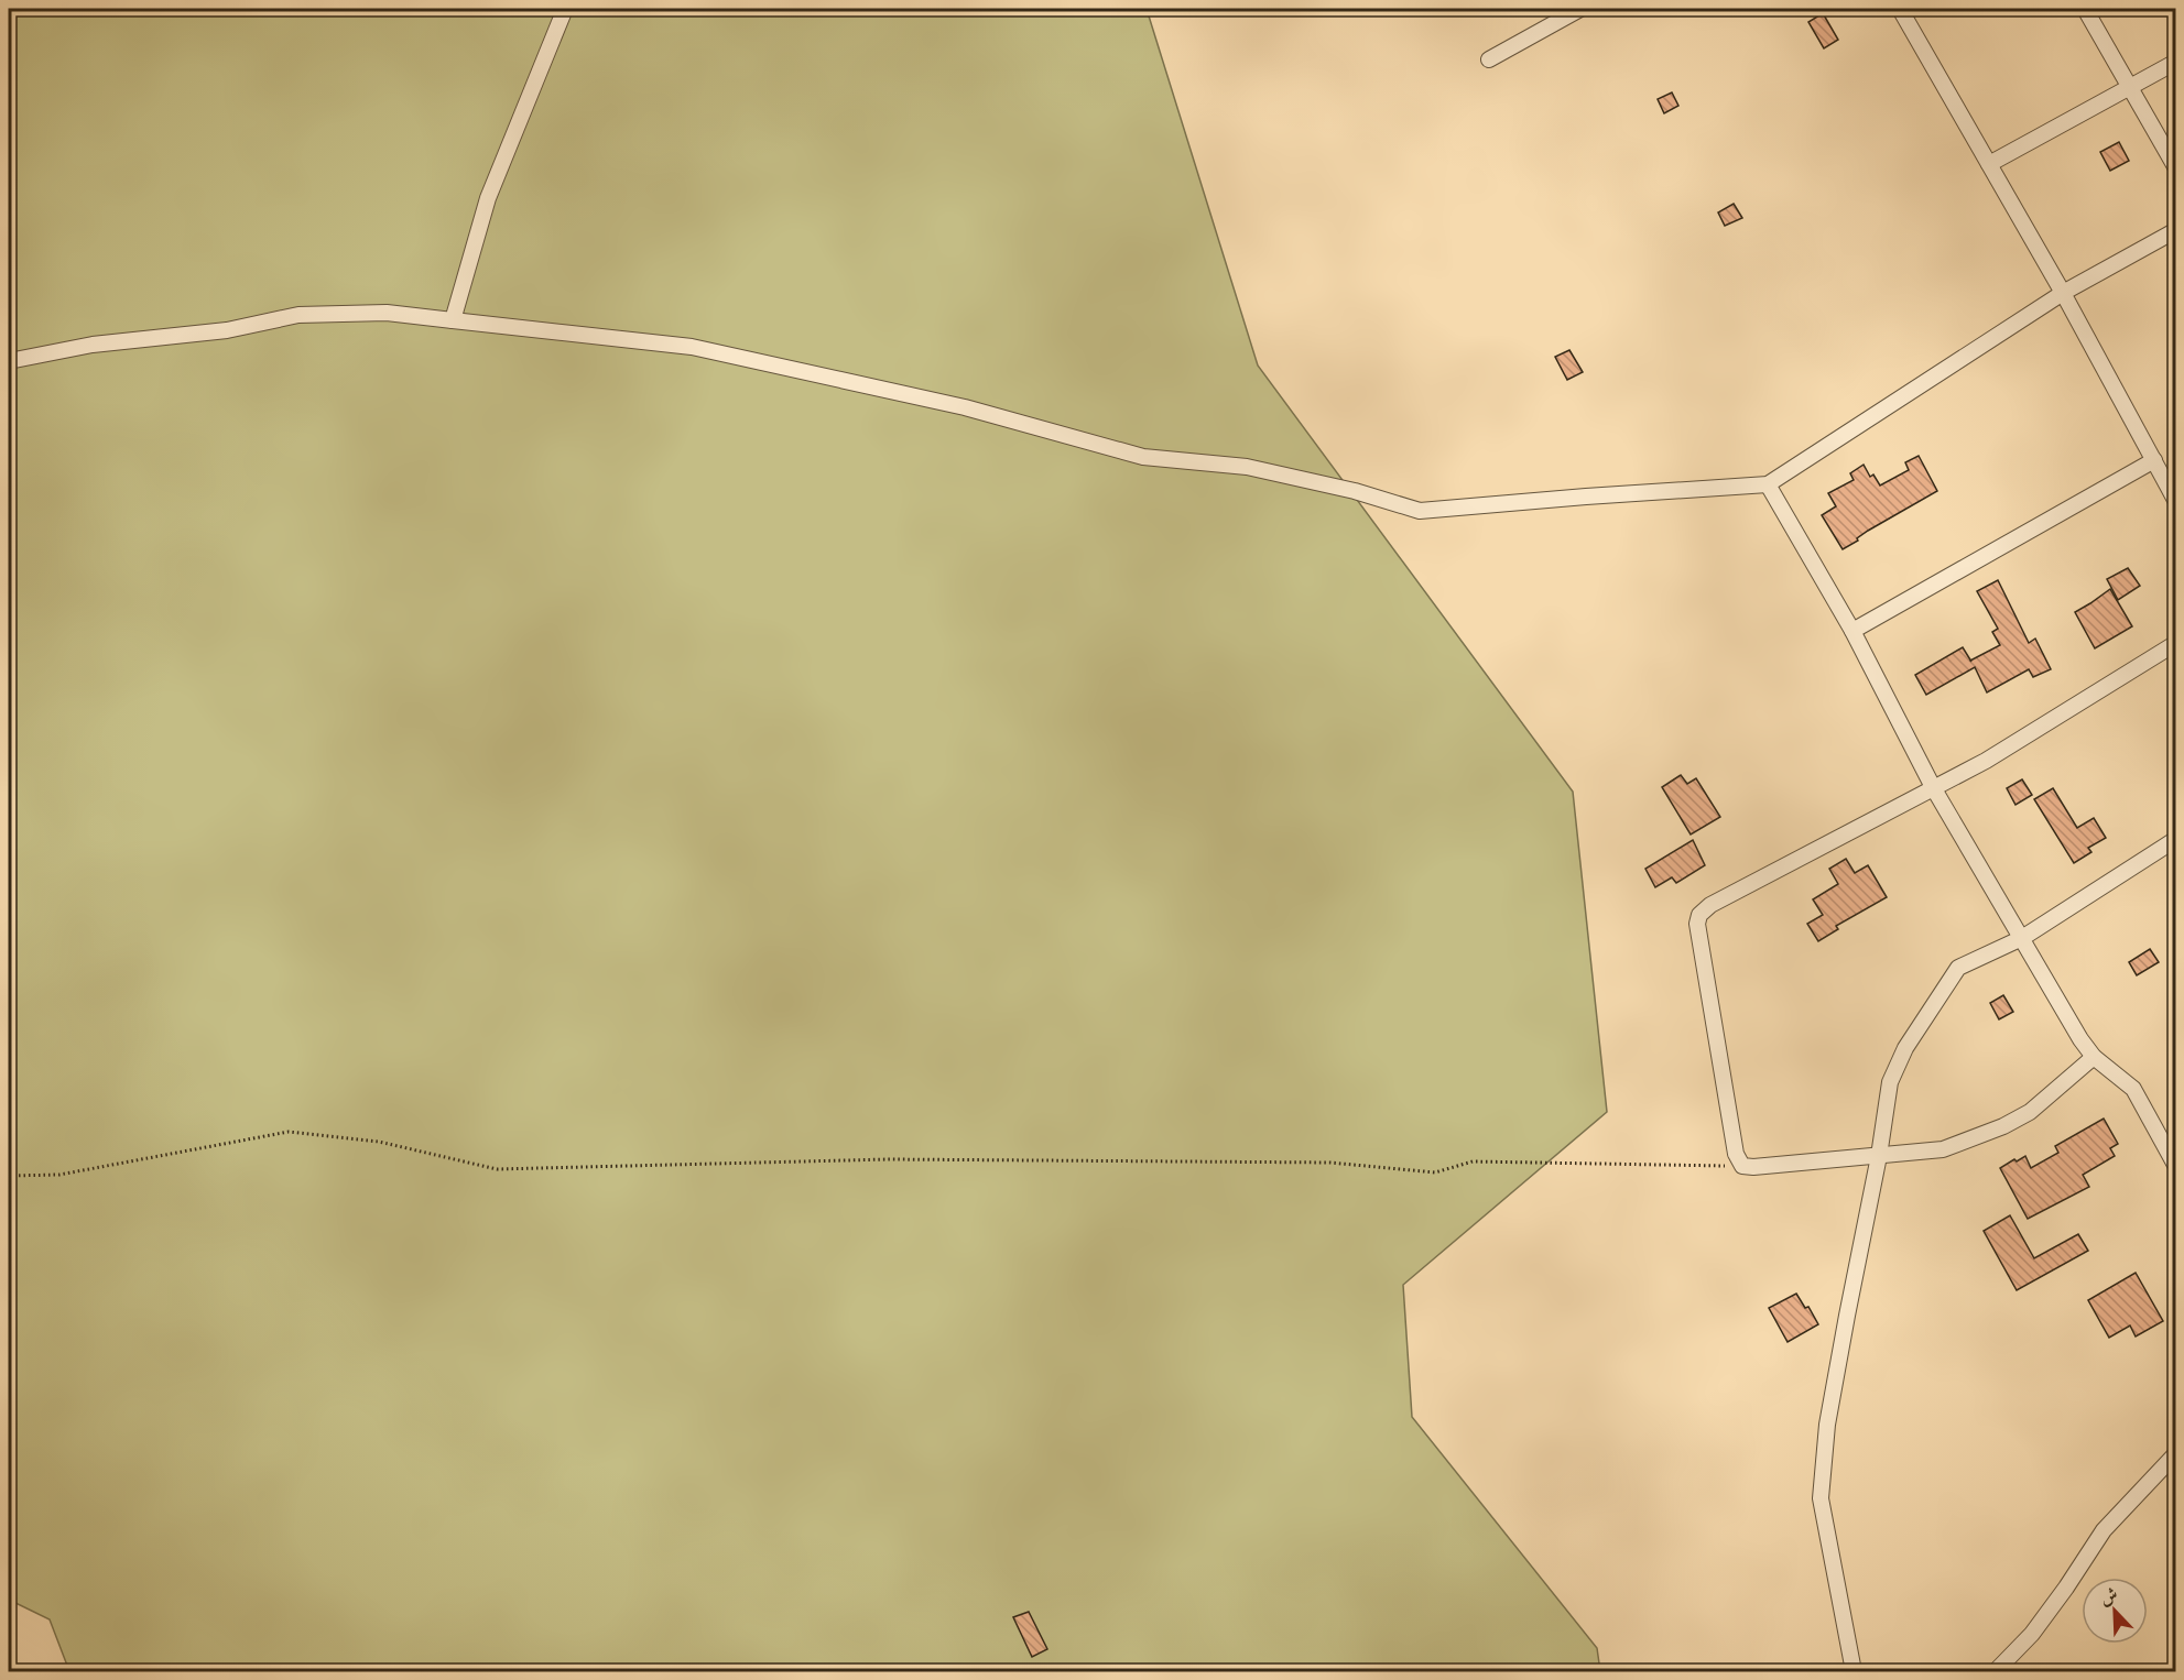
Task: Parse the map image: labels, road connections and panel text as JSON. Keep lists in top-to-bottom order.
{
  "north": "top left"
}
